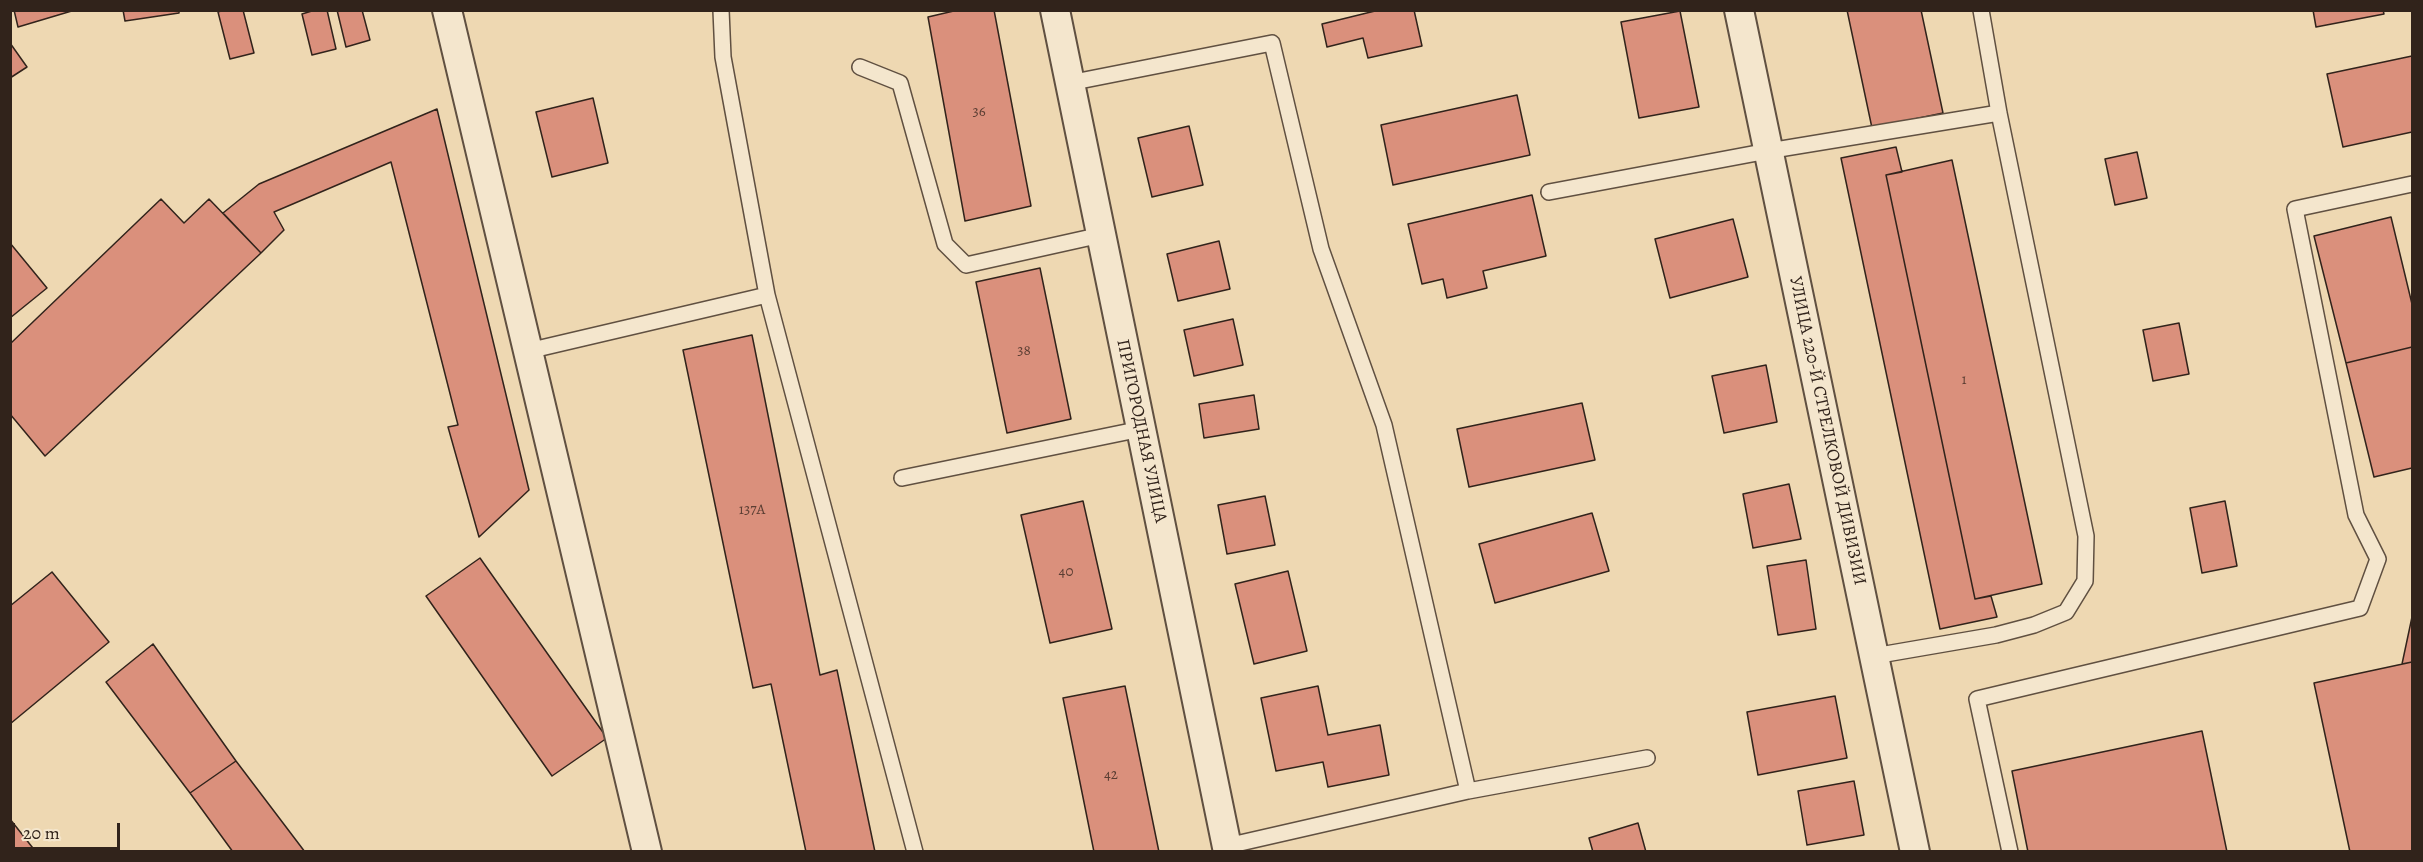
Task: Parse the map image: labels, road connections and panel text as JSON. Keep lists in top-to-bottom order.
{
  "streets": {
    "street": ["ПРИГОРОДНАЯ УЛИЦА", "УЛИЦА 220-Й СТРЕЛКОВОЙ ДИВИЗИИ"]
  },
  "house_numbers": [
    "36",
    "38",
    "1",
    "137А",
    "40",
    "42"
  ],
  "scale_bar": "20 m"
}
